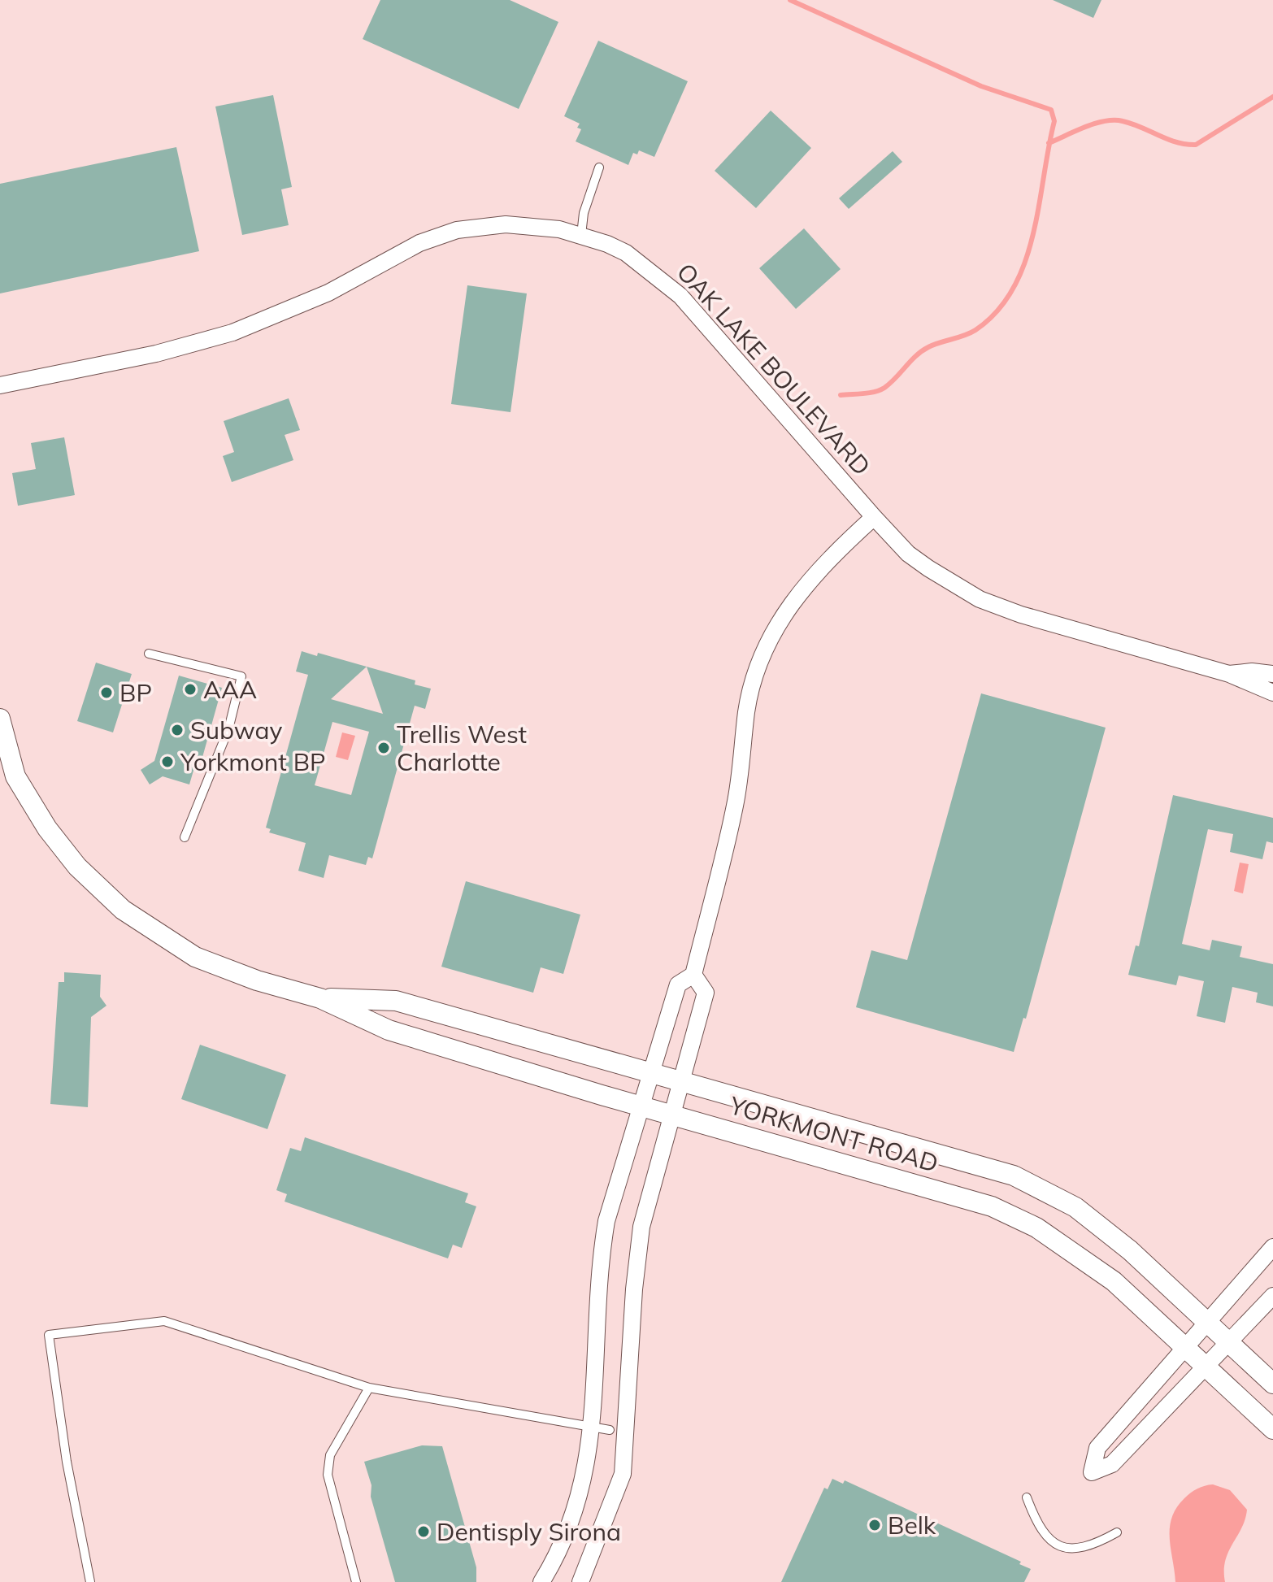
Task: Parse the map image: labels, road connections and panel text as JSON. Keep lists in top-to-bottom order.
{
  "streets": {
    "street": ["OAK LAKE BOULEVARD", "YORKMONT ROAD"]
  },
  "places": [
    "AAA",
    "BP",
    "Subway",
    "Trellis West Charlotte",
    "Yorkmont BP",
    "Belk",
    "Dentisply Sirona"
  ]
}
